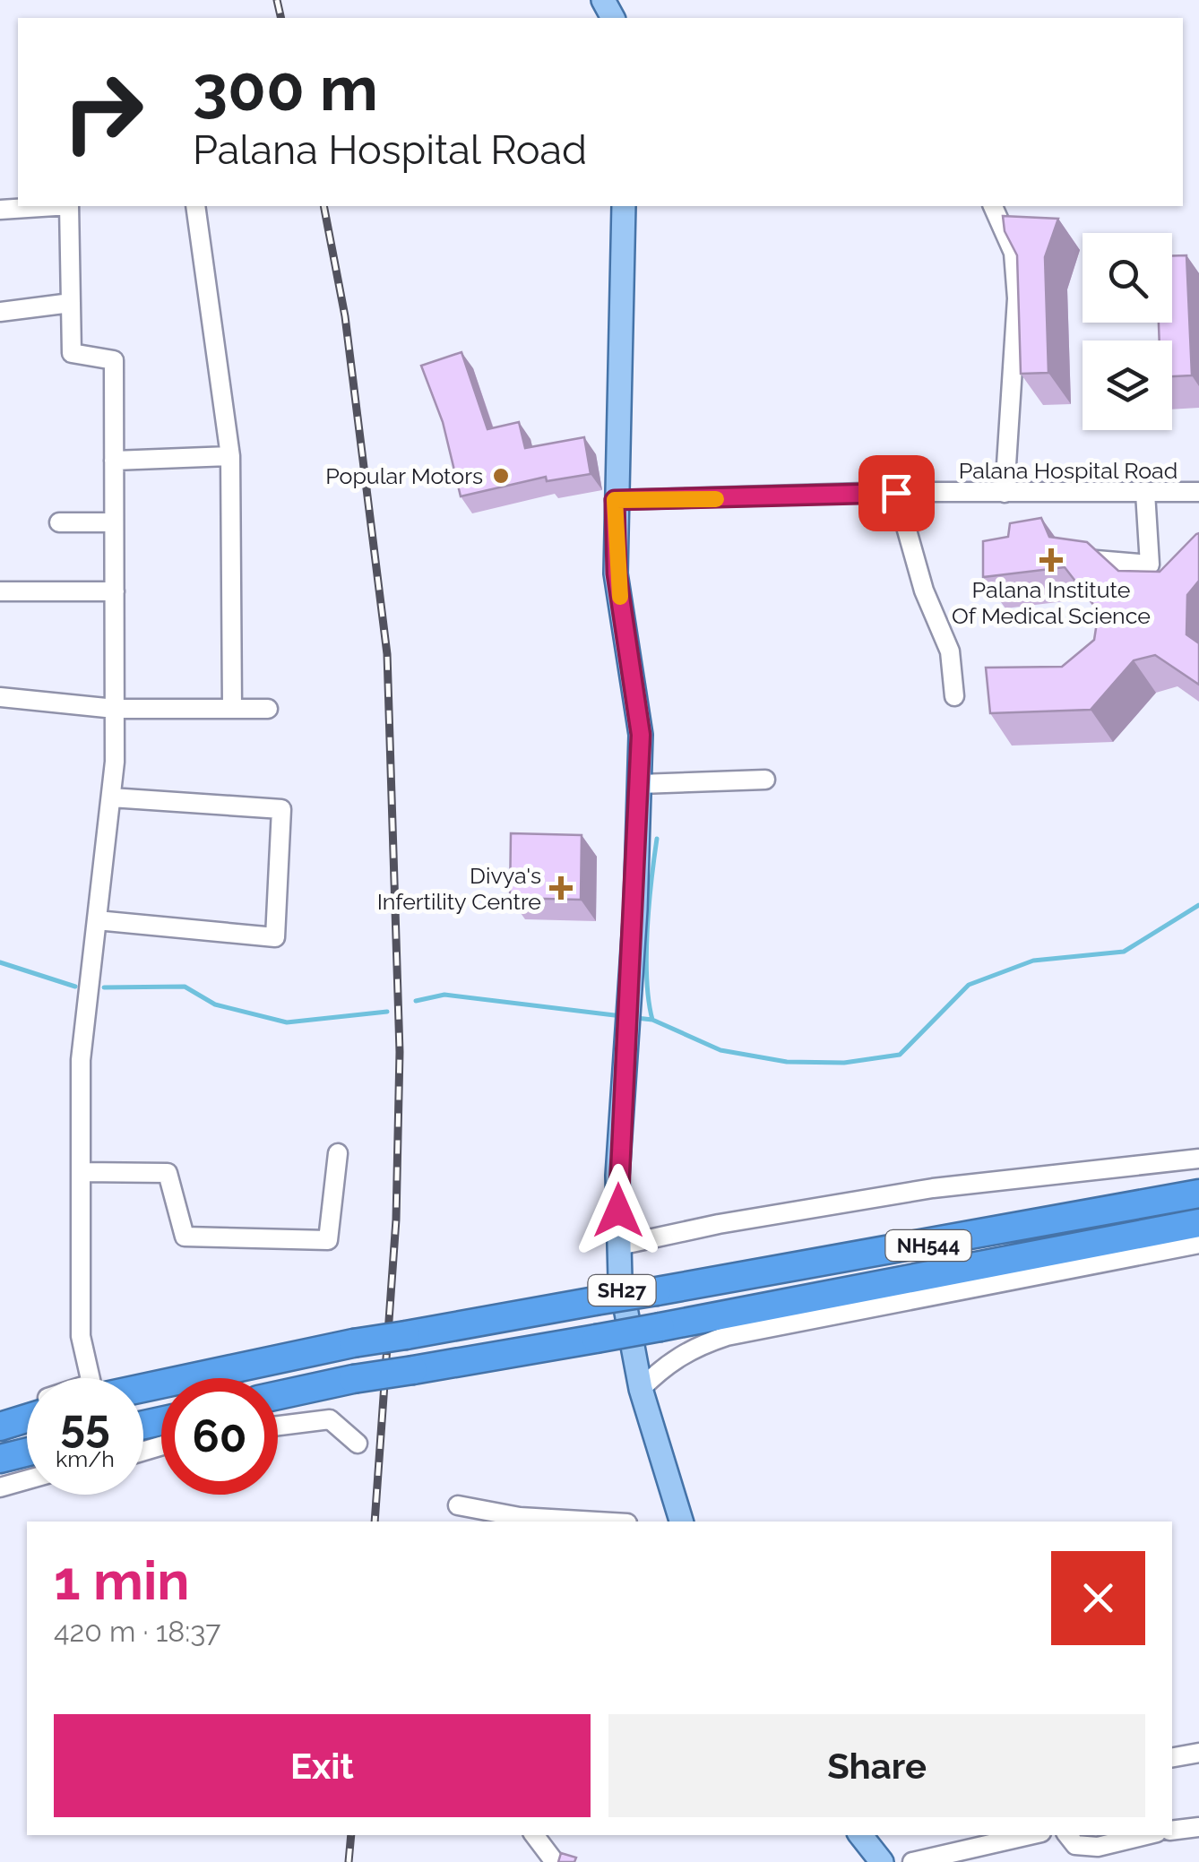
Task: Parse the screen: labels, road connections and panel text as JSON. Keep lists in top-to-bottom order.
{
  "streets": {
    "highway": ["NH544"],
    "main road": ["SH27"],
    "street": ["Palana Hospital Road"]
  },
  "crossings": [
    ["Palana Hospital Road", "SH27"]
  ],
  "places": {
    "other": ["Popular Motors"],
    "health": ["Palana Institute Of Medical Science", "Divya's Infertility Centre"]
  },
  "page": {
    "turn": ["300 m", "Palana Hospital Road"],
    "speed": "55 km/h",
    "limit": "60",
    "heading": ["1 min", "420 m · 18:37"],
    "buttons": ["Exit", "Share"]
  }
}
